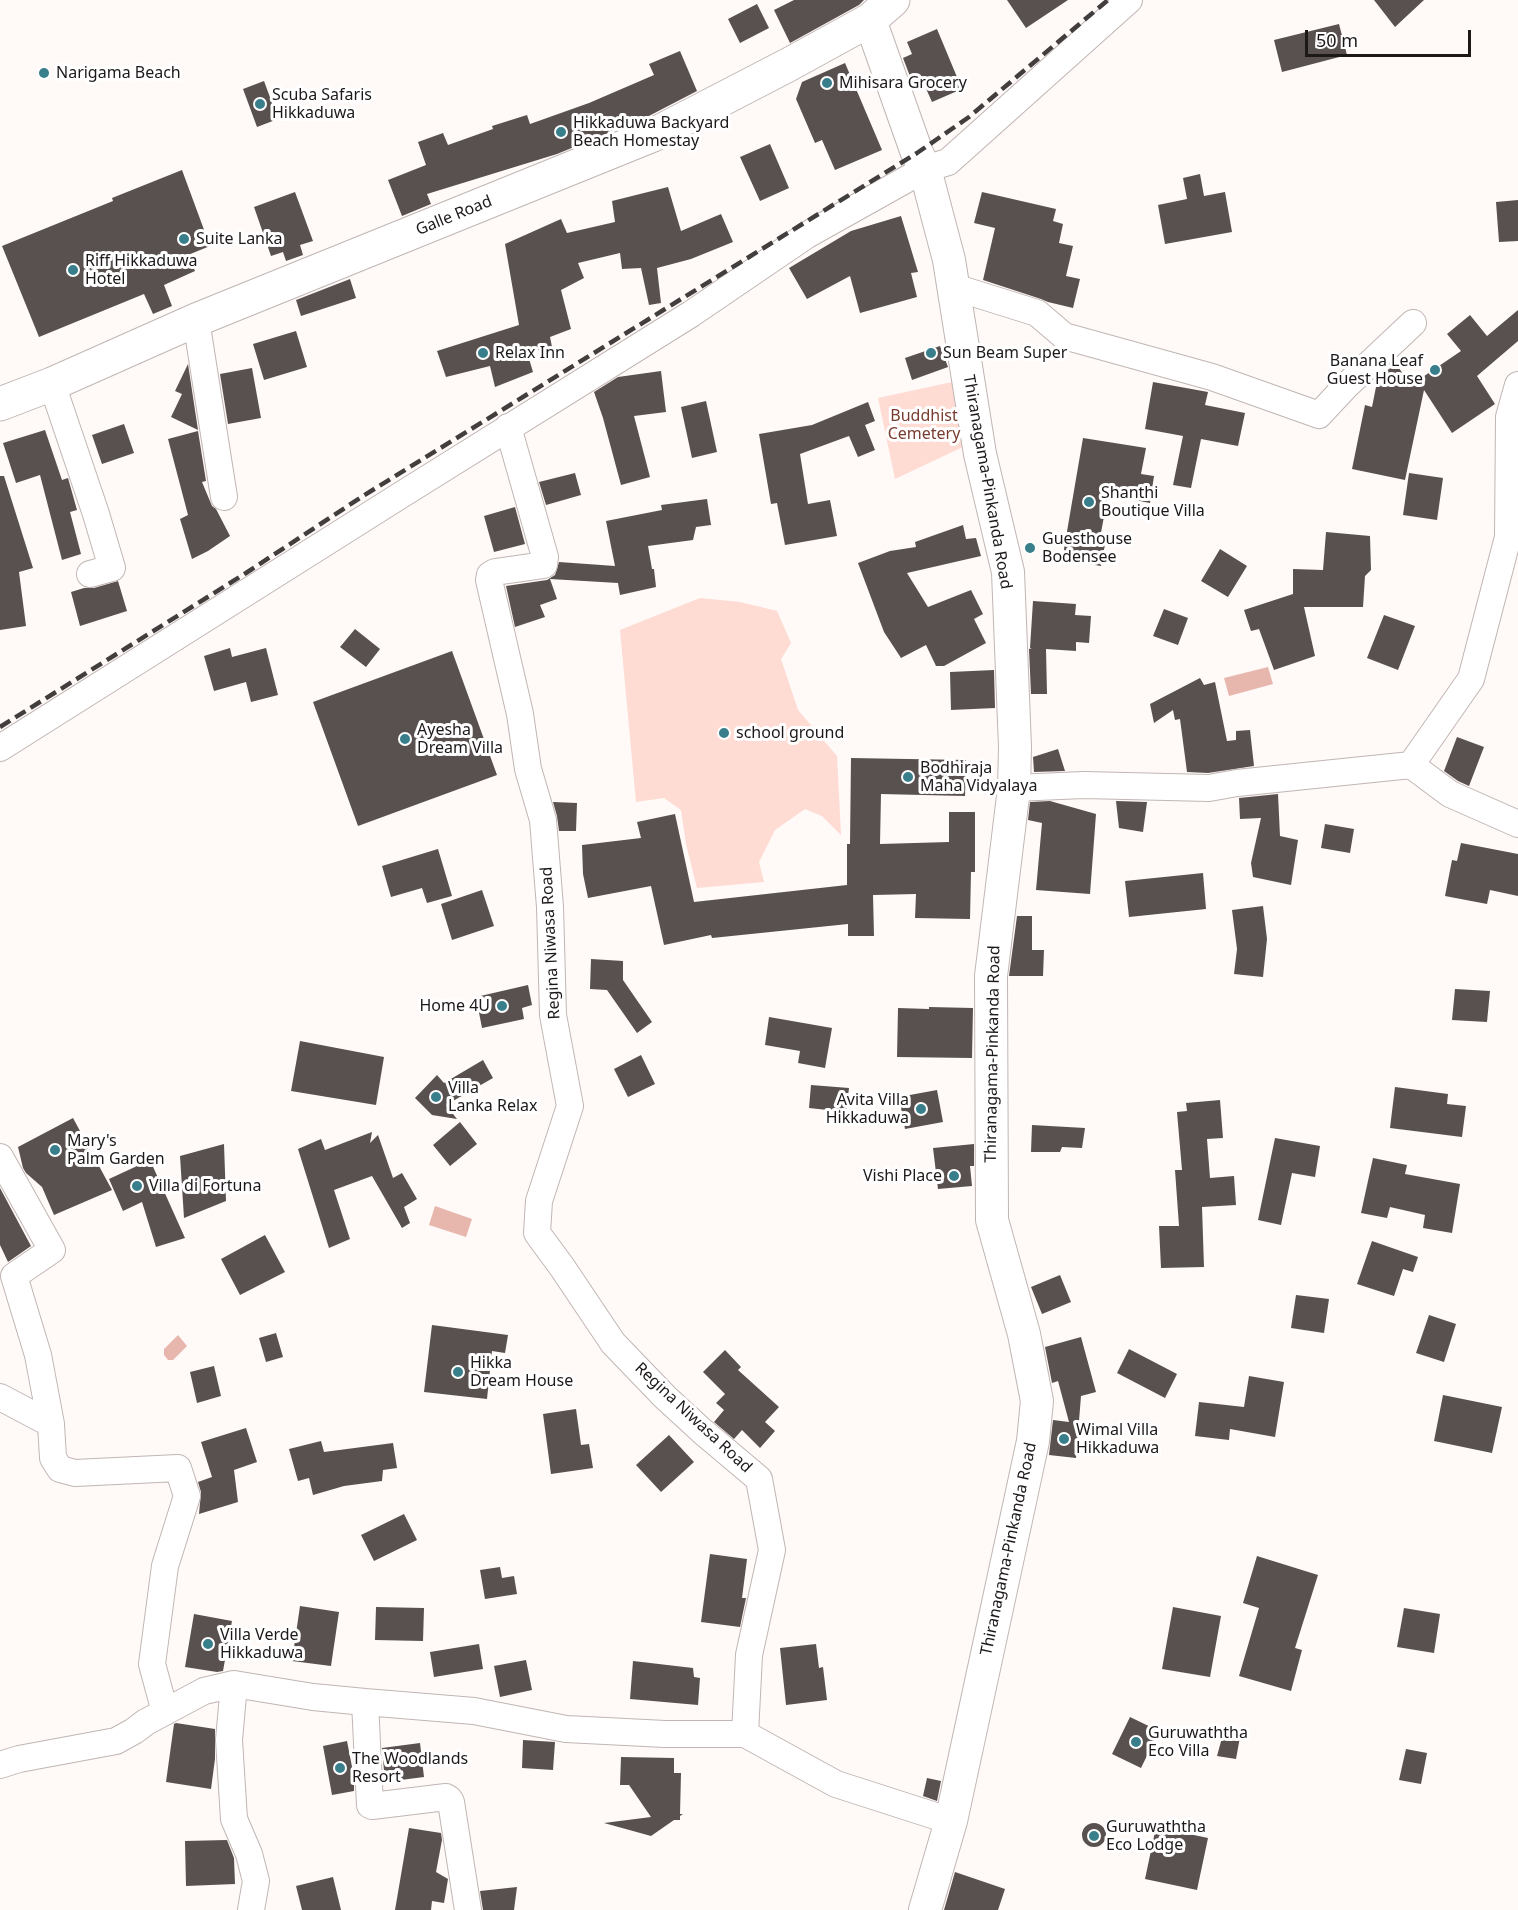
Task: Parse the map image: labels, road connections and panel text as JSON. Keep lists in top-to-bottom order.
{
  "streets": {
    "highway": ["Galle Road"],
    "street": ["Thiranagama-Pinkanda Road", "Regina Niwasa Road"]
  },
  "crossings": [
    ["Galle Road", "Thiranagama-Pinkanda Road"]
  ],
  "parks": ["Buddhist Cemetery"],
  "places": [
    "Narigama Beach",
    "Mihisara Grocery",
    "Scuba Safaris Hikkaduwa",
    "Hikkaduwa Backyard Beach Homestay",
    "Suite Lanka",
    "Riff Hikkaduwa Hotel",
    "Relax Inn",
    "Sun Beam Super",
    "Banana Leaf Guest House",
    "Shanthi Boutique Villa",
    "Guesthouse Bodensee",
    "school ground",
    "Ayesha Dream Villa",
    "Bodhiraja Maha Vidyalaya",
    "Home 4U",
    "Villa Lanka Relax",
    "Avita Villa Hikkaduwa",
    "Mary's Palm Garden",
    "Vishi Place",
    "Villa di Fortuna",
    "Hikka Dream House",
    "Wimal Villa Hikkaduwa",
    "Villa Verde Hikkaduwa",
    "Guruwaththa Eco Villa",
    "The Woodlands Resort",
    "Guruwaththa Eco Lodge"
  ],
  "scale_bar": "50 m"
}
